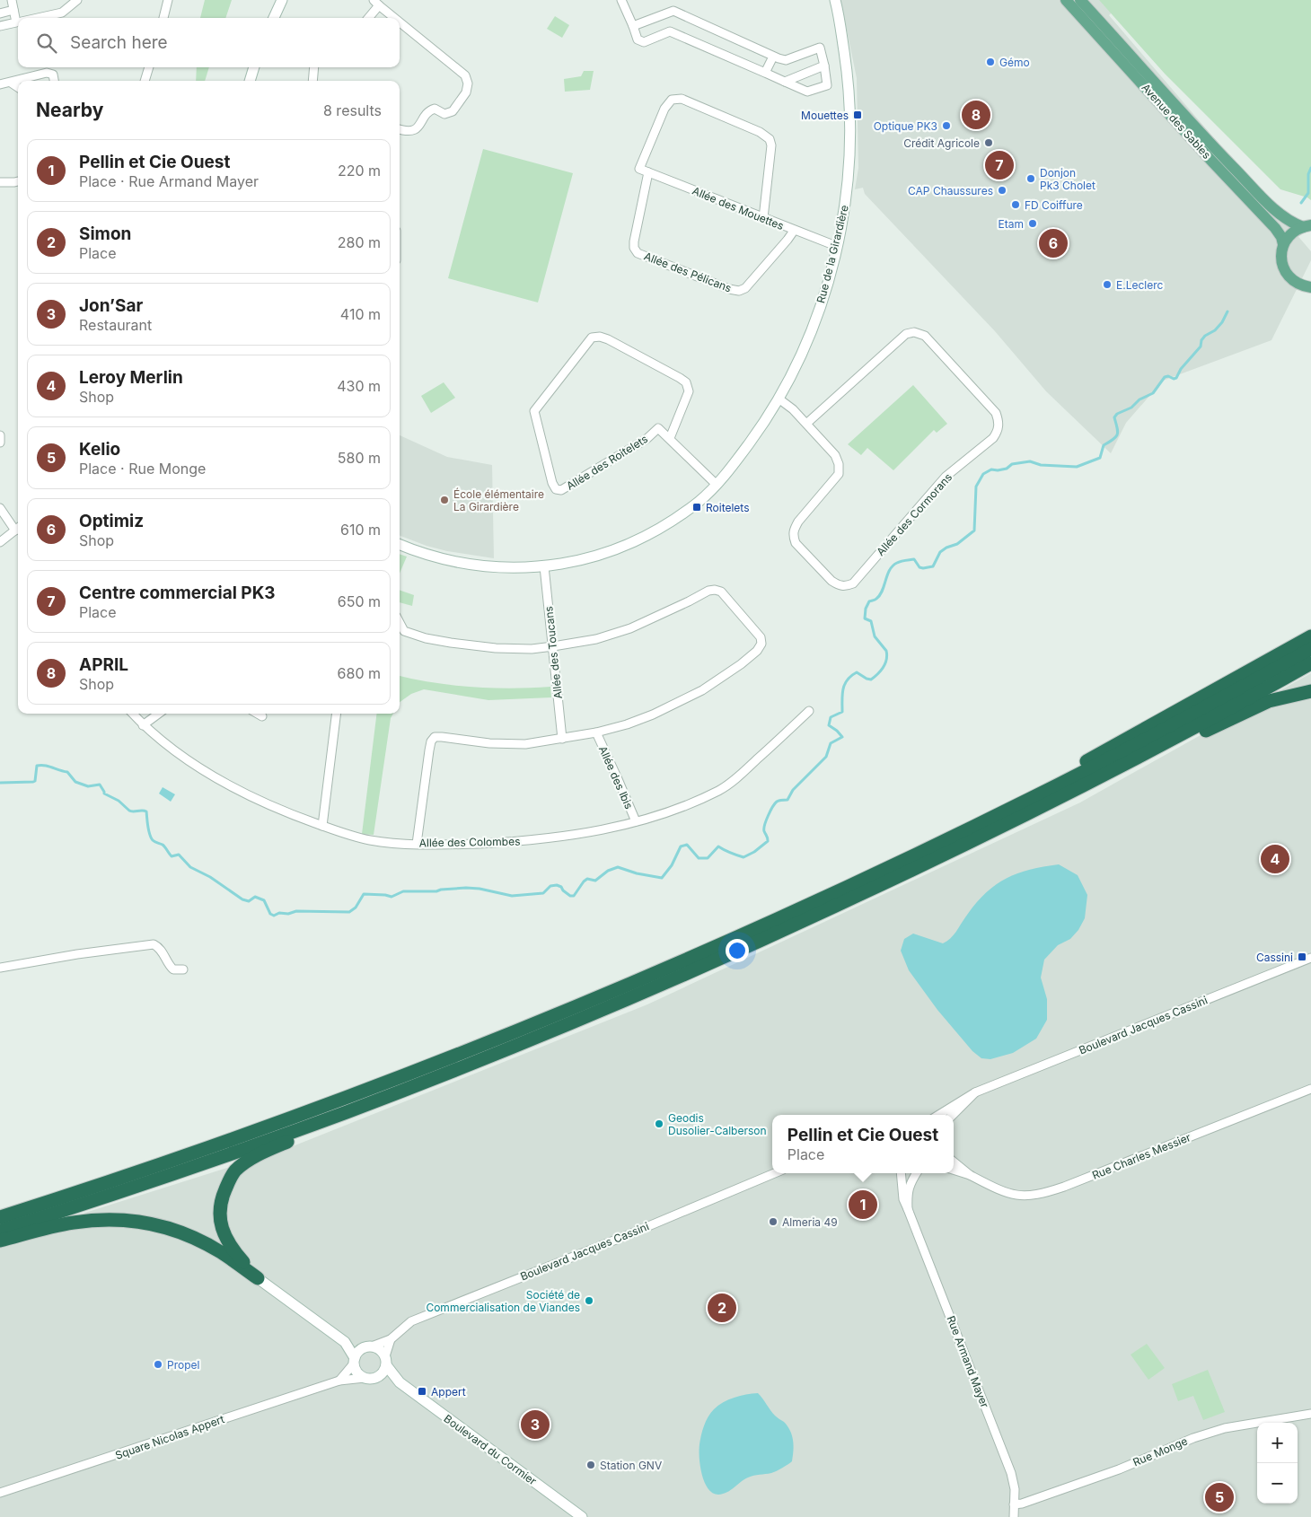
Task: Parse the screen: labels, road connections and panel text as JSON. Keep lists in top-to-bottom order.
{
  "streets": {
    "main road": ["Avenue des Sables"],
    "street": [
      "Allée des Mouettes",
      "Rue de la Girardière",
      "Allée des Pélicans",
      "Allée des Roitelets",
      "Allée des Cormorans",
      "Allée des Toucans",
      "Allée des Ibis",
      "Allée des Colombes",
      "Boulevard Jacques Cassini",
      "Rue Charles Messier",
      "Rue Armand Mayer",
      "Square Nicolas Appert",
      "Boulevard du Cormier",
      "Rue Monge"
    ]
  },
  "crossings": [
    ["Allée des Mouettes", "Rue de la Girardière"],
    ["Allée des Mouettes", "Allée des Pélicans"],
    ["Rue de la Girardière", "Allée des Roitelets"],
    ["Rue de la Girardière", "Allée des Cormorans"],
    ["Rue de la Girardière", "Allée des Toucans"],
    ["Allée des Ibis", "Allée des Colombes"],
    ["Boulevard Jacques Cassini", "Square Nicolas Appert"],
    ["Boulevard Jacques Cassini", "Boulevard du Cormier"],
    ["Rue Armand Mayer", "Rue Monge"],
    ["Square Nicolas Appert", "Boulevard du Cormier"]
  ],
  "places": {
    "other": [
      "Gémo",
      "Optique PK3",
      "Crédit Agricole",
      "Donjon Pk3 Cholet",
      "CAP Chaussures",
      "FD Coiffure",
      "Etam",
      "E.Leclerc",
      "École élémentaire La Girardière",
      "Geodis Dusolier-Calberson",
      "Almeria 49",
      "Société de Commercialisation de Viandes",
      "Propel",
      "Station GNV"
    ],
    "transit": [
      "Mouettes",
      "Roitelets",
      "Cassini",
      "Appert"
    ]
  },
  "page": {
    "search": "Search here",
    "heading": ["Nearby", "8 results"],
    "pins": [
      "8",
      "7",
      "6",
      "4",
      "1",
      "2",
      "3",
      "5"
    ],
    "list": [
      {
        "mark": "1",
        "name": "Pellin et Cie Ouest",
        "note": "Place · Rue Armand Mayer",
        "value": "220 m"
      },
      {
        "mark": "2",
        "name": "Simon",
        "note": "Place",
        "value": "280 m"
      },
      {
        "mark": "3",
        "name": "Jon’Sar",
        "note": "Restaurant",
        "value": "410 m"
      },
      {
        "mark": "4",
        "name": "Leroy Merlin",
        "note": "Shop",
        "value": "430 m"
      },
      {
        "mark": "5",
        "name": "Kelio",
        "note": "Place · Rue Monge",
        "value": "580 m"
      },
      {
        "mark": "6",
        "name": "Optimiz",
        "note": "Shop",
        "value": "610 m"
      },
      {
        "mark": "7",
        "name": "Centre commercial PK3",
        "note": "Place",
        "value": "650 m"
      },
      {
        "mark": "8",
        "name": "APRIL",
        "note": "Shop",
        "value": "680 m"
      }
    ],
    "popup": ["Pellin et Cie Ouest", "Place"],
    "map_buttons": ["+", "−"]
  }
}
